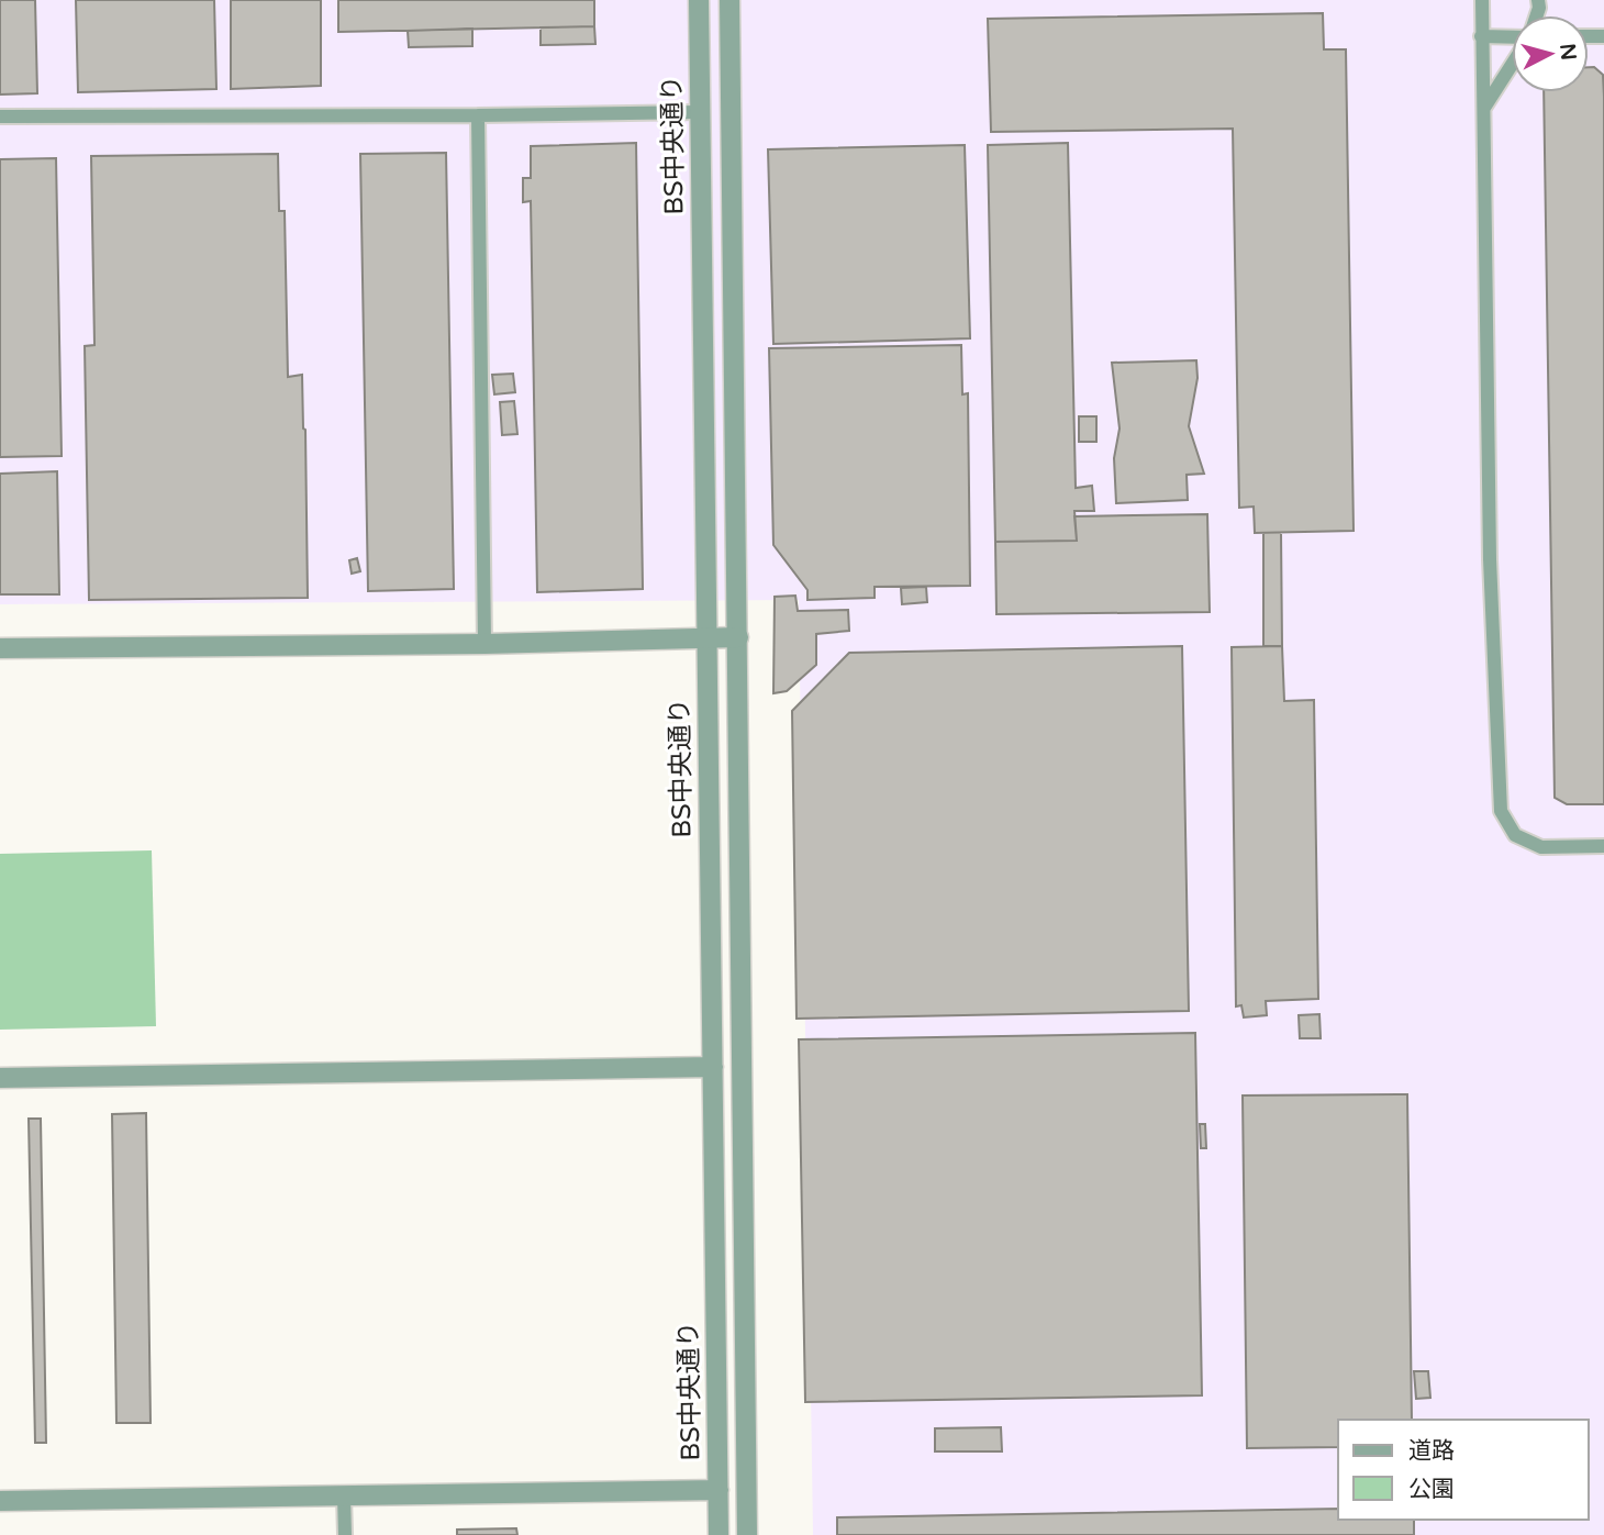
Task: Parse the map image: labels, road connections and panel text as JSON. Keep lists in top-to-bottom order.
{
  "streets": {
    "street": ["BS中央通り"]
  },
  "legend": ["道路", "公園"],
  "north": "right"
}
